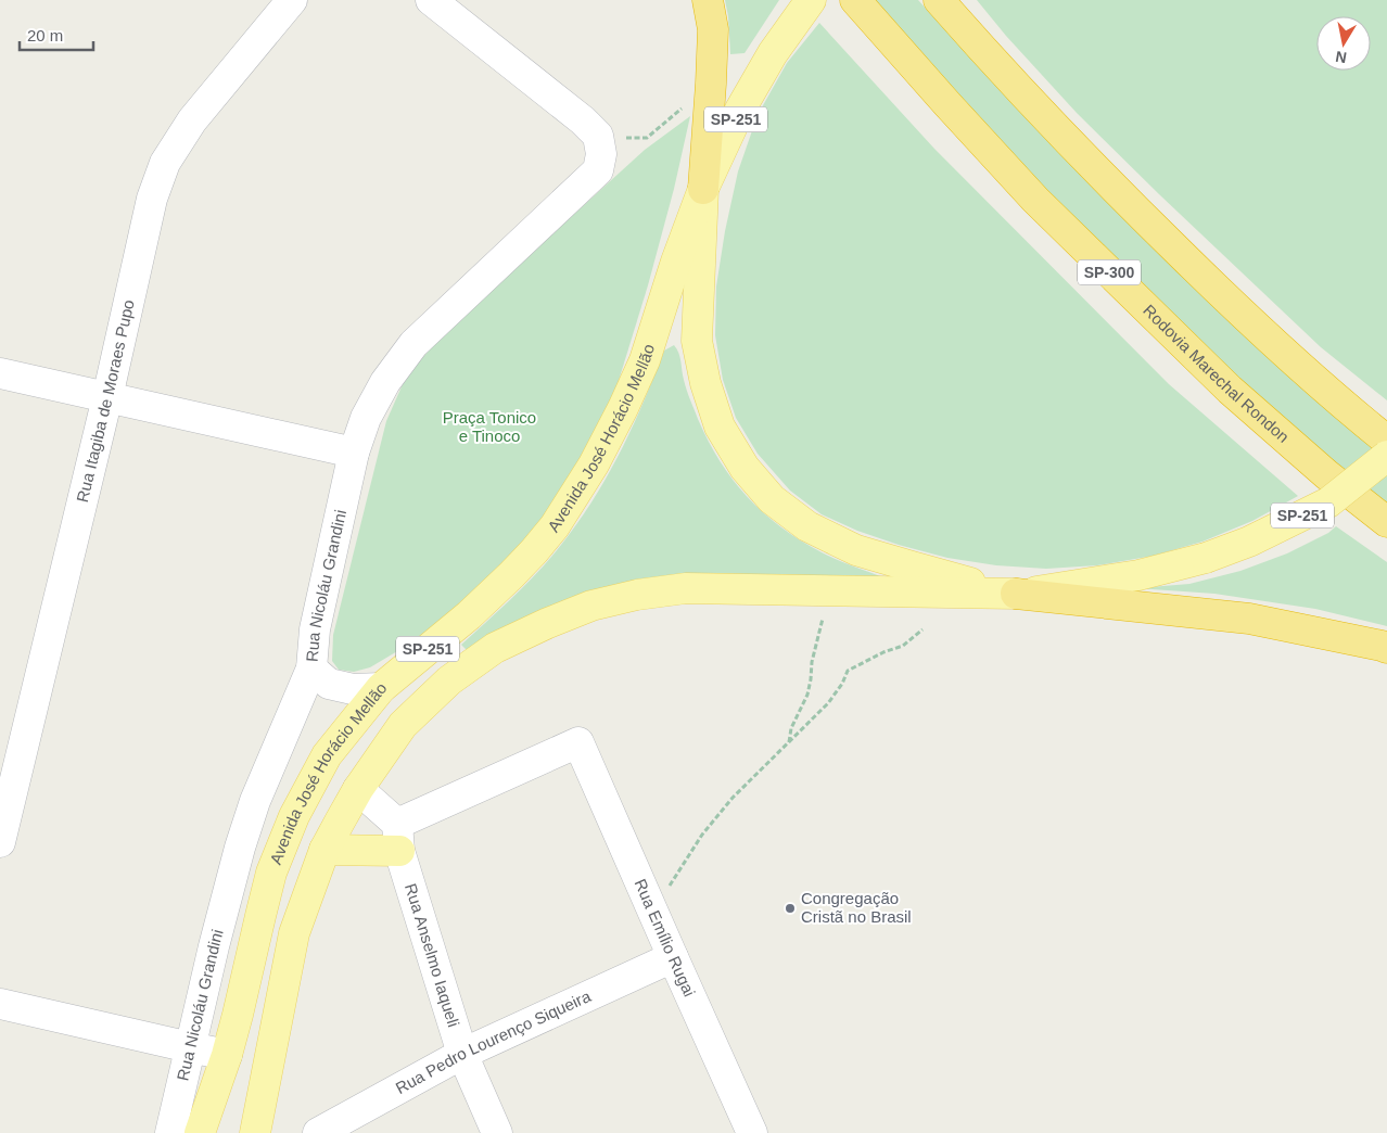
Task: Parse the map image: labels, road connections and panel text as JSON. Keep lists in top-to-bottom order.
{
  "streets": {
    "highway": ["SP-300", "Rodovia Marechal Rondon"],
    "main road": ["SP-251", "Avenida José Horácio Mellão"],
    "street": [
      "Rua Itagiba de Moraes Pupo",
      "Rua Nicoláu Grandini",
      "Rua Emílio Rugai",
      "Rua Anselmo Iaqueli",
      "Rua Pedro Lourenço Siqueira"
    ]
  },
  "crossings": [
    ["SP-251", "Avenida José Horácio Mellão"],
    ["Rua Emílio Rugai", "Rua Anselmo Iaqueli"],
    ["Rua Emílio Rugai", "Rua Pedro Lourenço Siqueira"],
    ["Rua Anselmo Iaqueli", "Rua Pedro Lourenço Siqueira"]
  ],
  "parks": ["Praça Tonico e Tinoco"],
  "places": ["Congregação Cristã no Brasil"],
  "scale_bar": "20 m",
  "north": "bottom"
}
